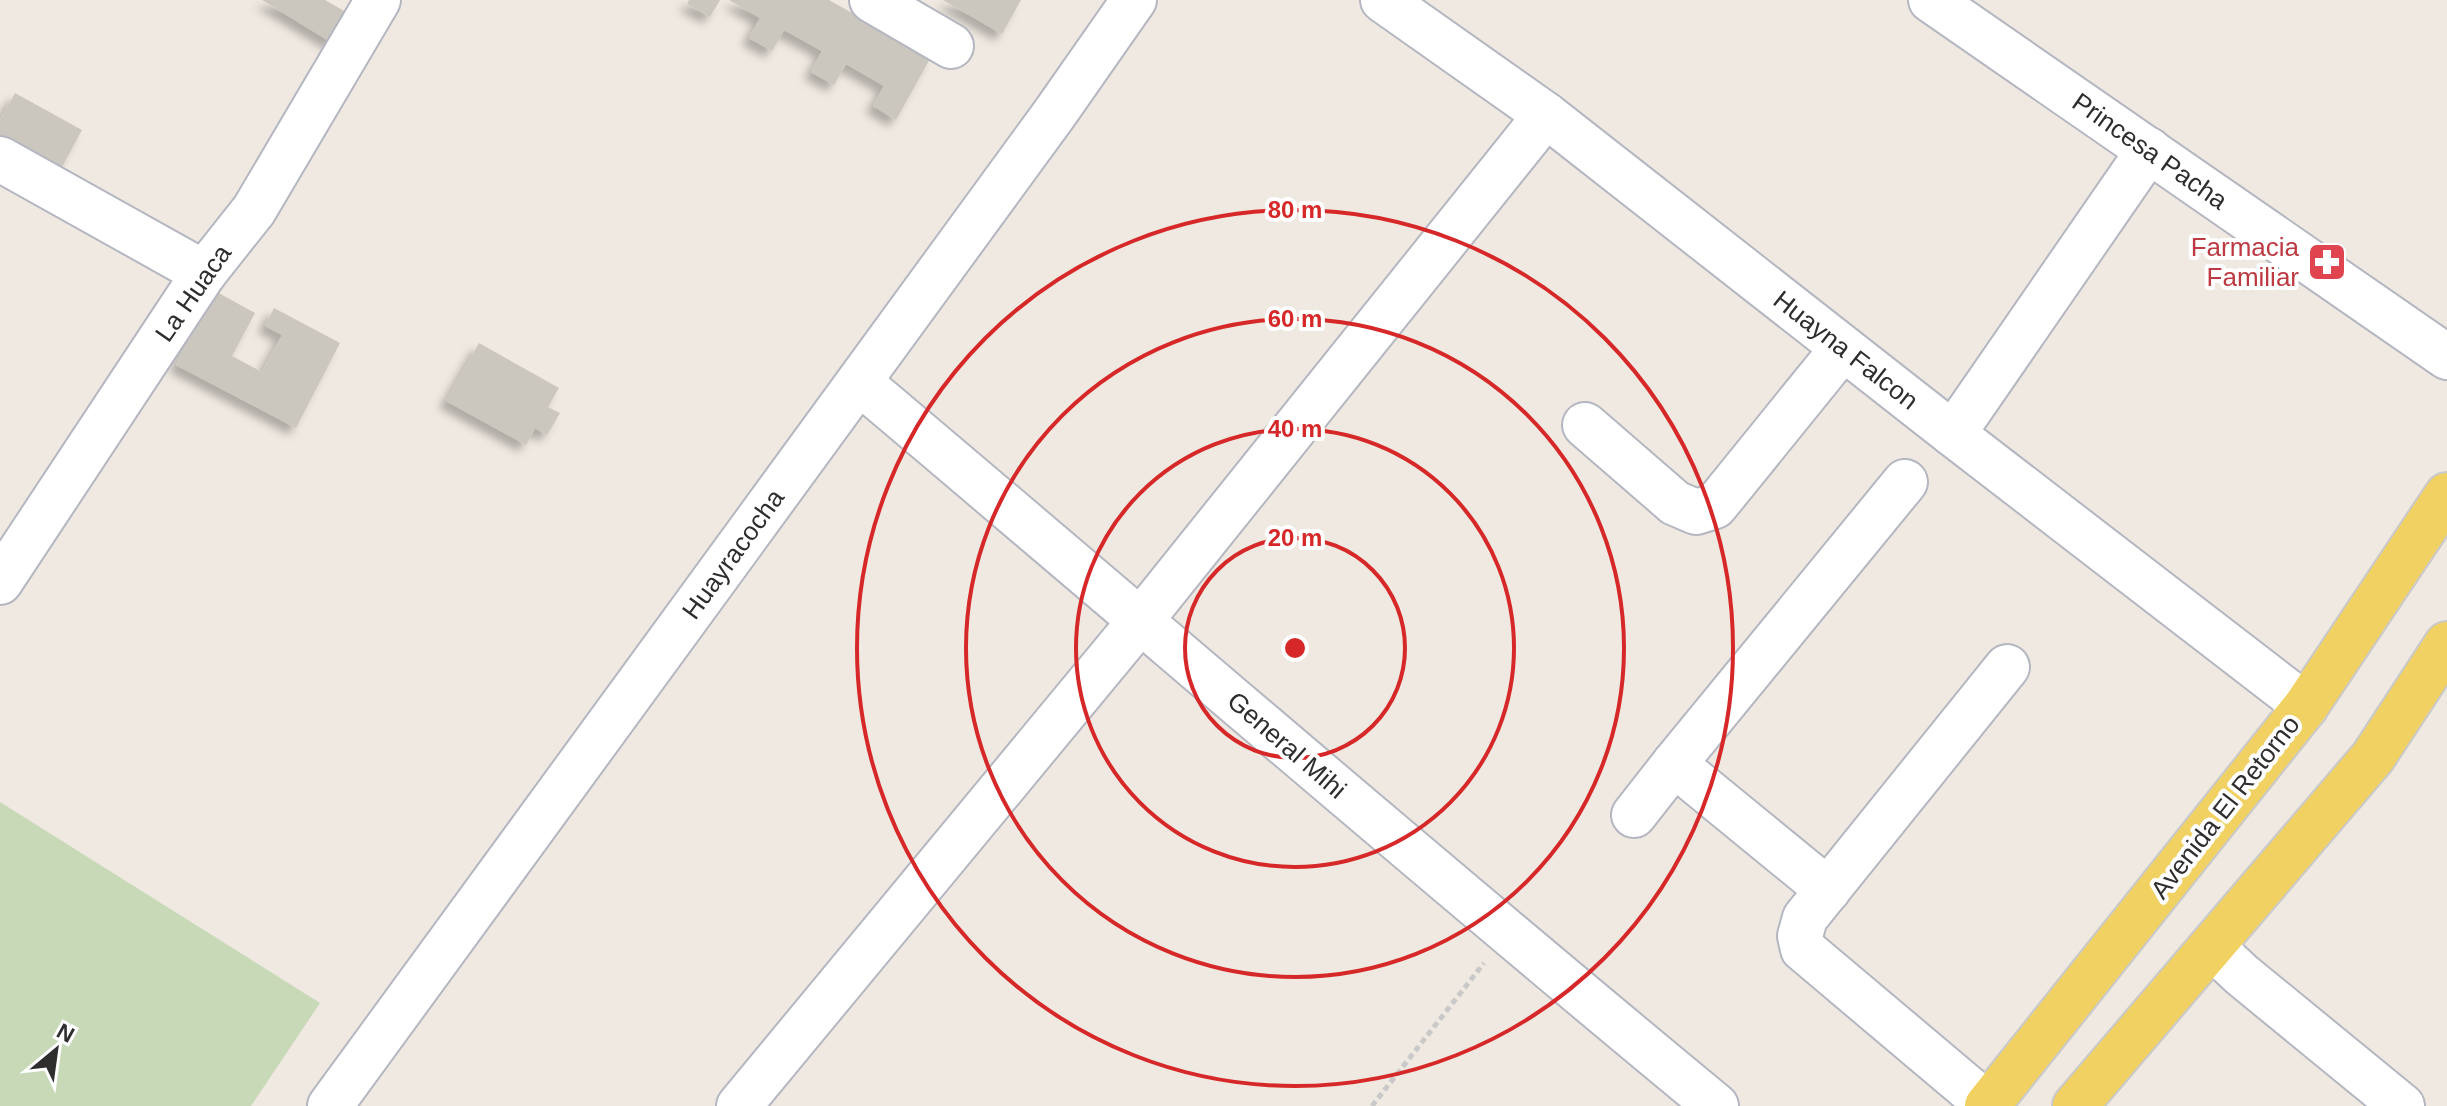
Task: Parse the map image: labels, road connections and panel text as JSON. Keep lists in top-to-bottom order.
{
  "streets": {
    "main road": ["Avenida El Retorno"],
    "street": [
      "Princesa Pacha",
      "La Huaca",
      "Huayna Falcon",
      "Huayracocha",
      "General Mihi"
    ]
  },
  "crossings": [
    ["Huayna Falcon", "Avenida El Retorno"],
    ["Huayracocha", "General Mihi"]
  ],
  "places": {
    "pharmacy": ["Farmacia Familiar"]
  },
  "north": "top right",
  "rings": [
    "80 m",
    "60 m",
    "40 m",
    "20 m"
  ]
}
